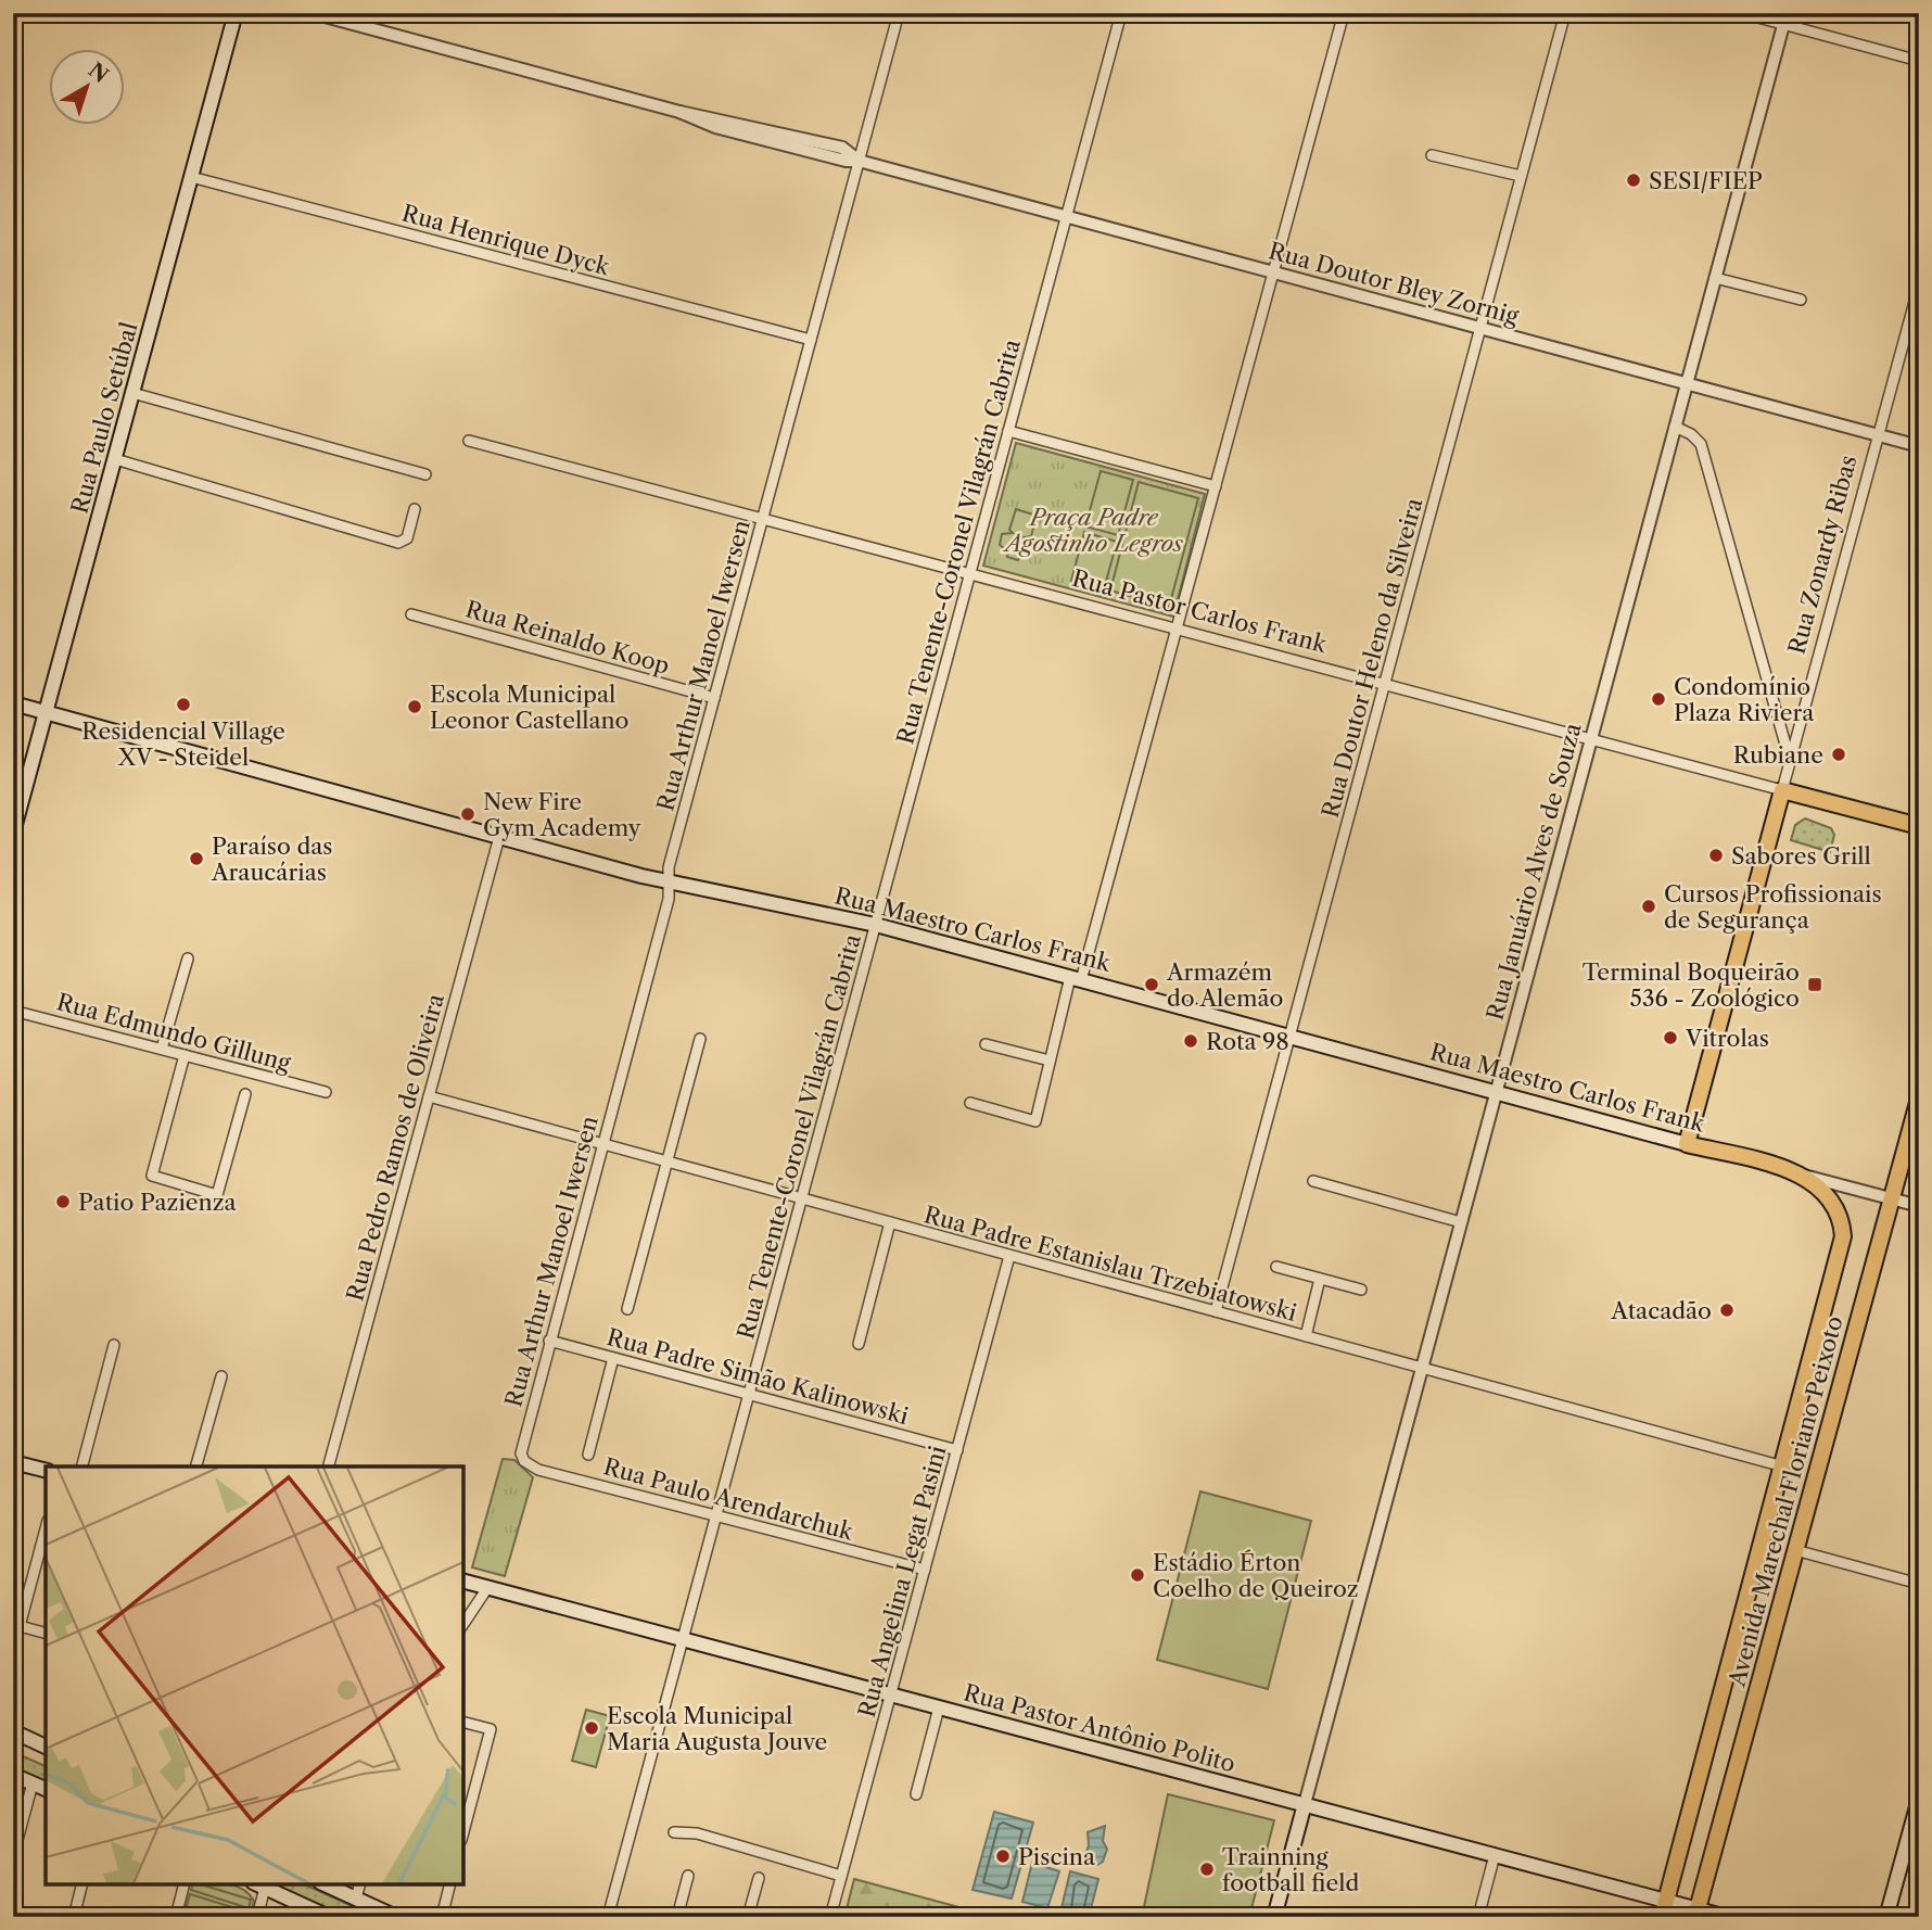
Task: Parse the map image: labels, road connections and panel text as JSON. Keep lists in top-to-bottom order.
{
  "streets": {
    "main road": [
      "Rua Paulo Setúbal",
      "Rua Zonardy Ribas",
      "Rua Pastor Carlos Frank",
      "Rua Januário Alves de Souza",
      "Rua Maestro Carlos Frank",
      "Avenida Marechal Floriano Peixoto",
      "Rua Pastor Antônio Polito"
    ],
    "street": [
      "Rua Henrique Dyck",
      "Rua Doutor Bley Zornig",
      "Rua Tenente-Coronel Vilagrán Cabrita",
      "Rua Reinaldo Koop",
      "Rua Doutor Heleno da Silveira",
      "Rua Arthur Manoel Iwersen",
      "Rua Edmundo Gillung",
      "Rua Pedro Ramos de Oliveira",
      "Rua Padre Estanislau Trzebiatowski",
      "Rua Padre Simão Kalinowski",
      "Rua Paulo Arendarchuk",
      "Rua Angelina Legat Pasini"
    ]
  },
  "crossings": [
    ["Rua Henrique Dyck", "Rua Paulo Setúbal"],
    ["Rua Henrique Dyck", "Rua Arthur Manoel Iwersen"],
    ["Rua Doutor Bley Zornig", "Rua Tenente-Coronel Vilagrán Cabrita"],
    ["Rua Doutor Bley Zornig", "Rua Zonardy Ribas"],
    ["Rua Doutor Bley Zornig", "Rua Doutor Heleno da Silveira"],
    ["Rua Doutor Bley Zornig", "Rua Arthur Manoel Iwersen"],
    ["Rua Doutor Bley Zornig", "Rua Januário Alves de Souza"],
    ["Rua Paulo Setúbal", "Rua Maestro Carlos Frank"],
    ["Rua Tenente-Coronel Vilagrán Cabrita", "Rua Pastor Carlos Frank"],
    ["Rua Tenente-Coronel Vilagrán Cabrita", "Rua Maestro Carlos Frank"],
    ["Rua Tenente-Coronel Vilagrán Cabrita", "Rua Padre Estanislau Trzebiatowski"],
    ["Rua Tenente-Coronel Vilagrán Cabrita", "Rua Padre Simão Kalinowski"],
    ["Rua Tenente-Coronel Vilagrán Cabrita", "Rua Paulo Arendarchuk"],
    ["Rua Tenente-Coronel Vilagrán Cabrita", "Rua Pastor Antônio Polito"],
    ["Rua Zonardy Ribas", "Rua Pastor Carlos Frank"],
    ["Rua Zonardy Ribas", "Rua Maestro Carlos Frank"],
    ["Rua Pastor Carlos Frank", "Rua Doutor Heleno da Silveira"],
    ["Rua Pastor Carlos Frank", "Rua Arthur Manoel Iwersen"],
    ["Rua Pastor Carlos Frank", "Rua Januário Alves de Souza"],
    ["Rua Reinaldo Koop", "Rua Arthur Manoel Iwersen"],
    ["Rua Doutor Heleno da Silveira", "Rua Maestro Carlos Frank"],
    ["Rua Doutor Heleno da Silveira", "Rua Padre Estanislau Trzebiatowski"],
    ["Rua Arthur Manoel Iwersen", "Rua Maestro Carlos Frank"],
    ["Rua Arthur Manoel Iwersen", "Rua Padre Estanislau Trzebiatowski"],
    ["Rua Arthur Manoel Iwersen", "Rua Padre Simão Kalinowski"],
    ["Rua Arthur Manoel Iwersen", "Rua Paulo Arendarchuk"],
    ["Rua Januário Alves de Souza", "Rua Maestro Carlos Frank"],
    ["Rua Januário Alves de Souza", "Rua Padre Estanislau Trzebiatowski"],
    ["Rua Januário Alves de Souza", "Rua Pastor Antônio Polito"],
    ["Rua Maestro Carlos Frank", "Rua Pedro Ramos de Oliveira"],
    ["Rua Maestro Carlos Frank", "Avenida Marechal Floriano Peixoto"],
    ["Rua Pedro Ramos de Oliveira", "Rua Padre Estanislau Trzebiatowski"],
    ["Rua Padre Estanislau Trzebiatowski", "Avenida Marechal Floriano Peixoto"],
    ["Rua Padre Estanislau Trzebiatowski", "Rua Angelina Legat Pasini"],
    ["Rua Padre Simão Kalinowski", "Rua Angelina Legat Pasini"],
    ["Rua Paulo Arendarchuk", "Rua Angelina Legat Pasini"],
    ["Avenida Marechal Floriano Peixoto", "Rua Pastor Antônio Polito"],
    ["Rua Angelina Legat Pasini", "Rua Pastor Antônio Polito"]
  ],
  "parks": ["Praça Padre Agostinho Legros"],
  "places": {
    "other": [
      "SESI/FIEP",
      "Condomínio Plaza Riviera",
      "Residencial Village XV - Steidel",
      "Escola Municipal Leonor Castellano",
      "Rubiane",
      "New Fire Gym Academy",
      "Sabores Grill",
      "Paraíso das Araucárias",
      "Cursos Profissionais de Segurança",
      "Armazém do Alemão",
      "Vitrolas",
      "Rota 98",
      "Patio Pazienza",
      "Atacadão",
      "Estádio Érton Coelho de Queiroz",
      "Escola Municipal Maria Augusta Jouve",
      "Piscina",
      "Trainning football field"
    ],
    "transit": ["Terminal Boqueirão 536 - Zoológico"]
  },
  "north": "top right"
}
